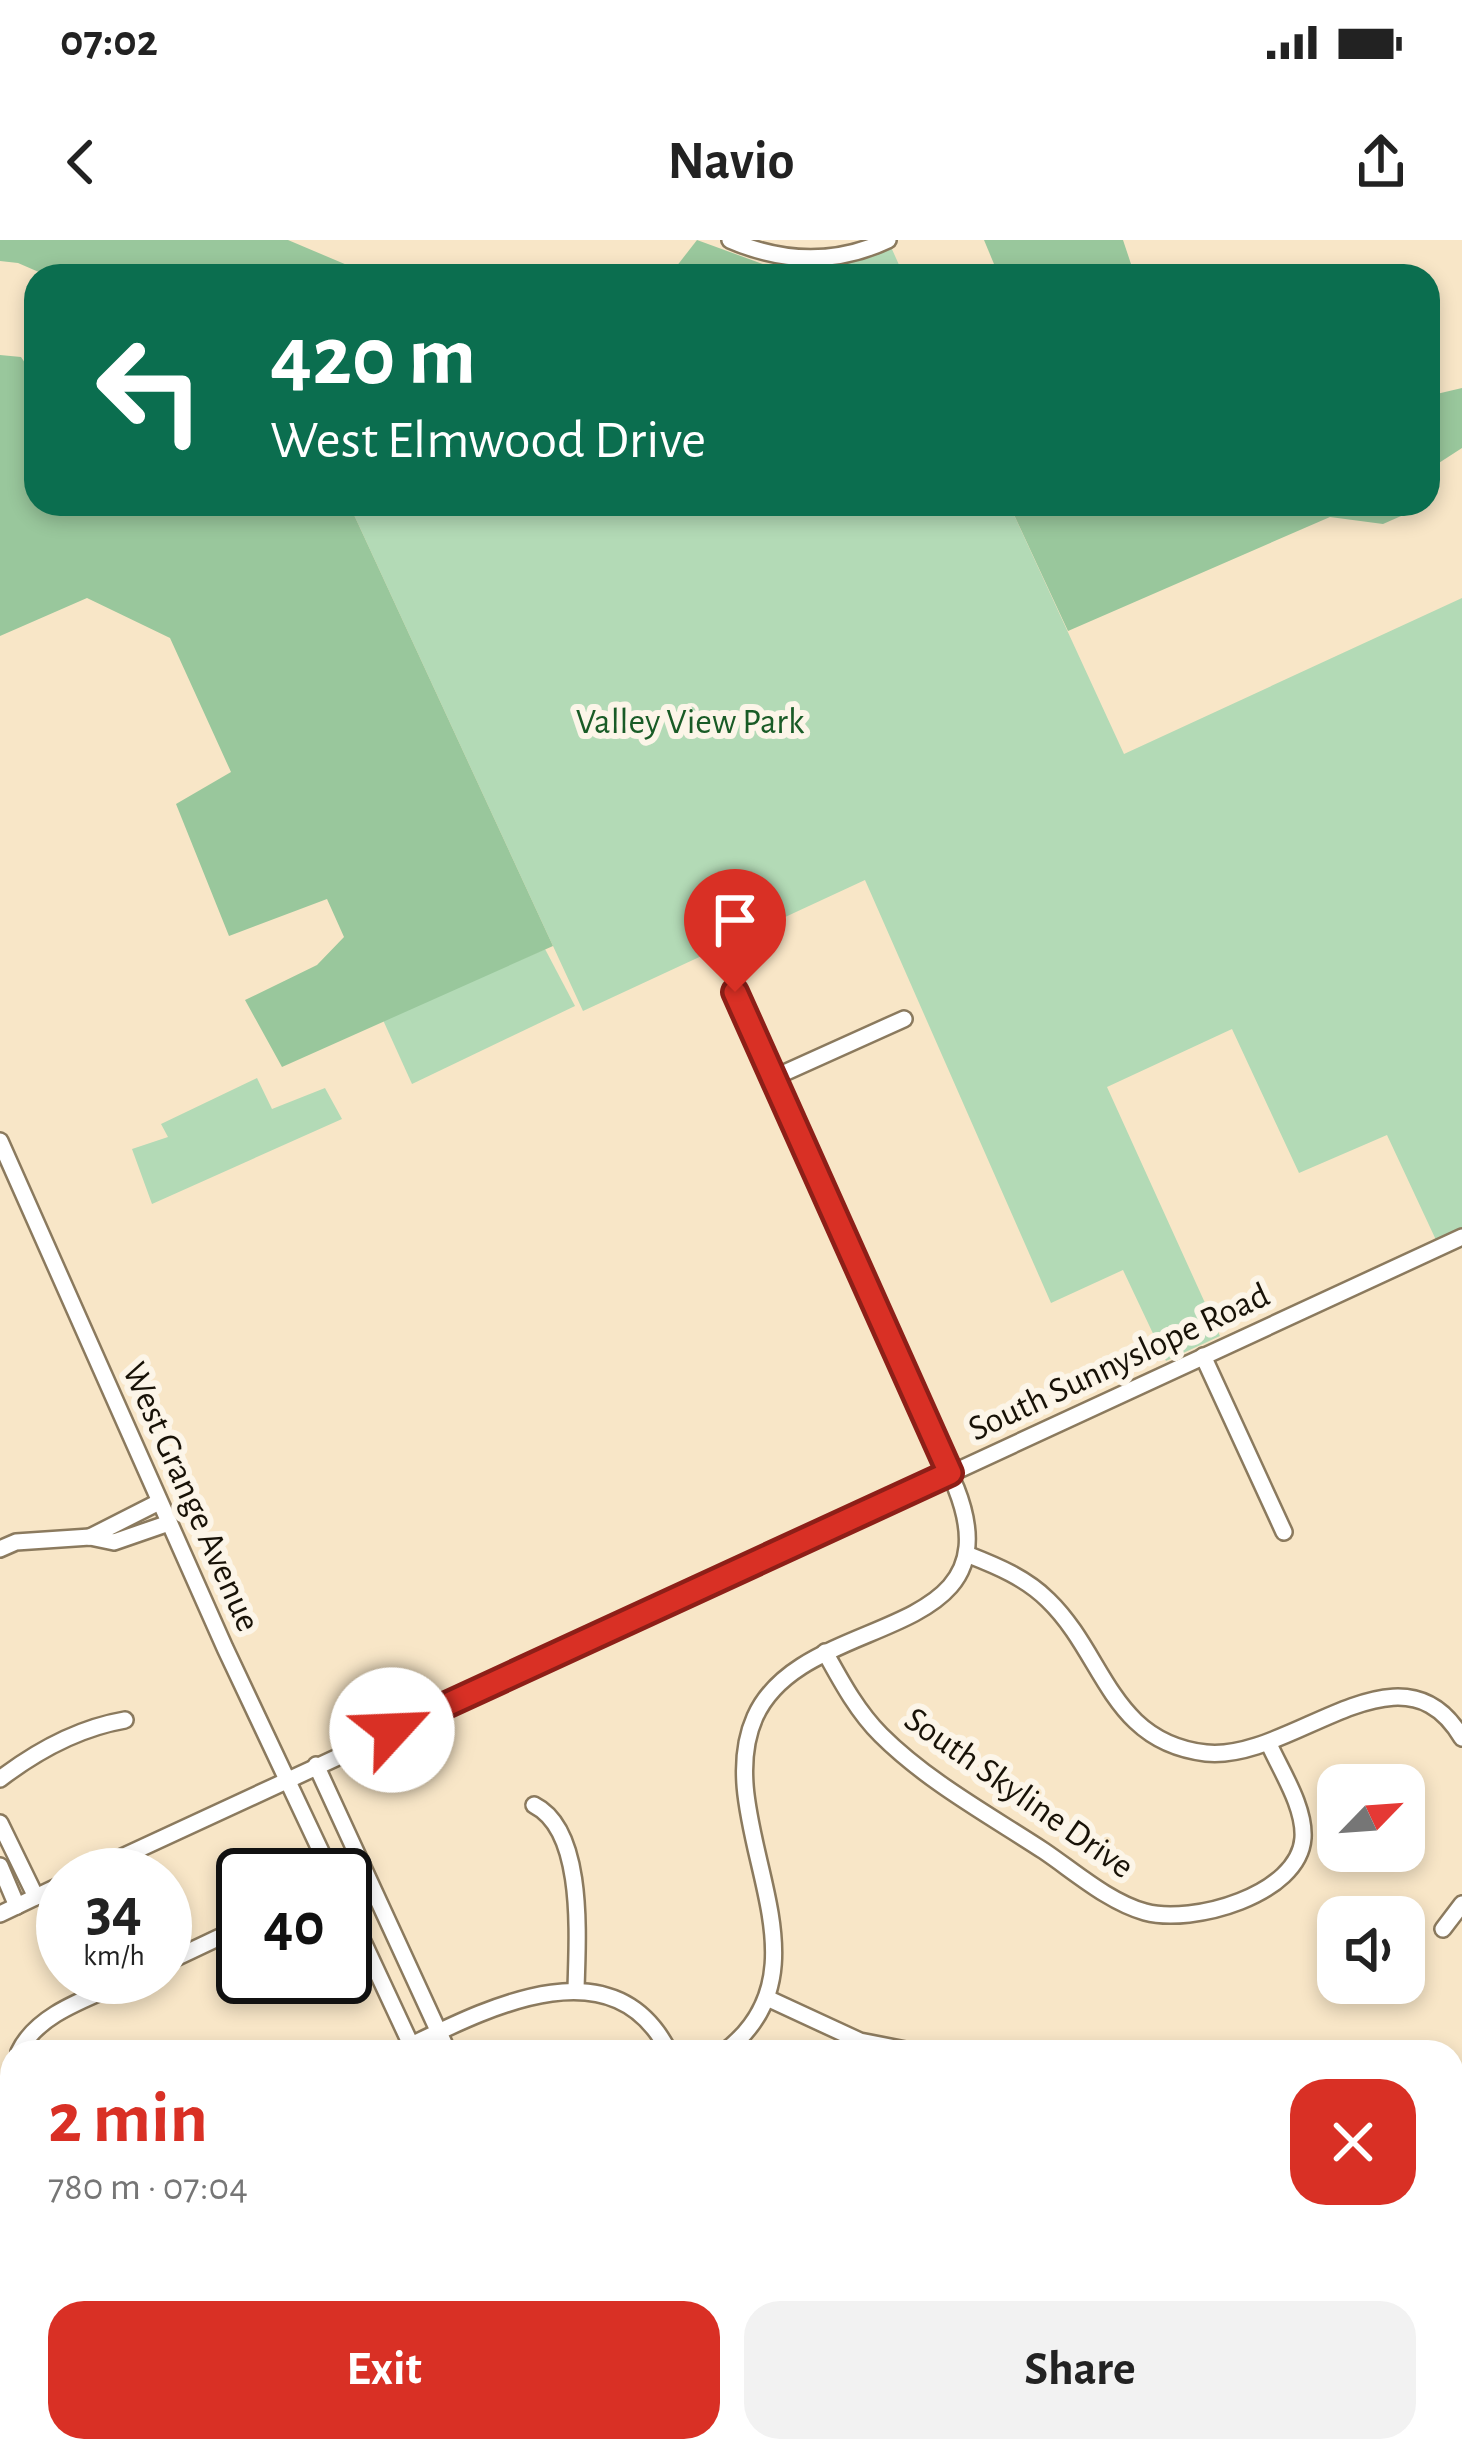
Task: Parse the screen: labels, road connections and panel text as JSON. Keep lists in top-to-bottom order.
{
  "streets": {
    "street": ["South Sunnyslope Road", "West Grange Avenue", "South Skyline Drive"]
  },
  "crossings": [
    ["South Sunnyslope Road", "West Grange Avenue"]
  ],
  "parks": ["Valley View Park"],
  "north": "top right",
  "page": {
    "status": "07:02",
    "header": "Navio",
    "turn": ["420 m", "West Elmwood Drive"],
    "speed": "34 km/h",
    "limit": "40",
    "heading": ["2 min", "780 m · 07:04"],
    "buttons": ["Exit", "Share"]
  }
}
